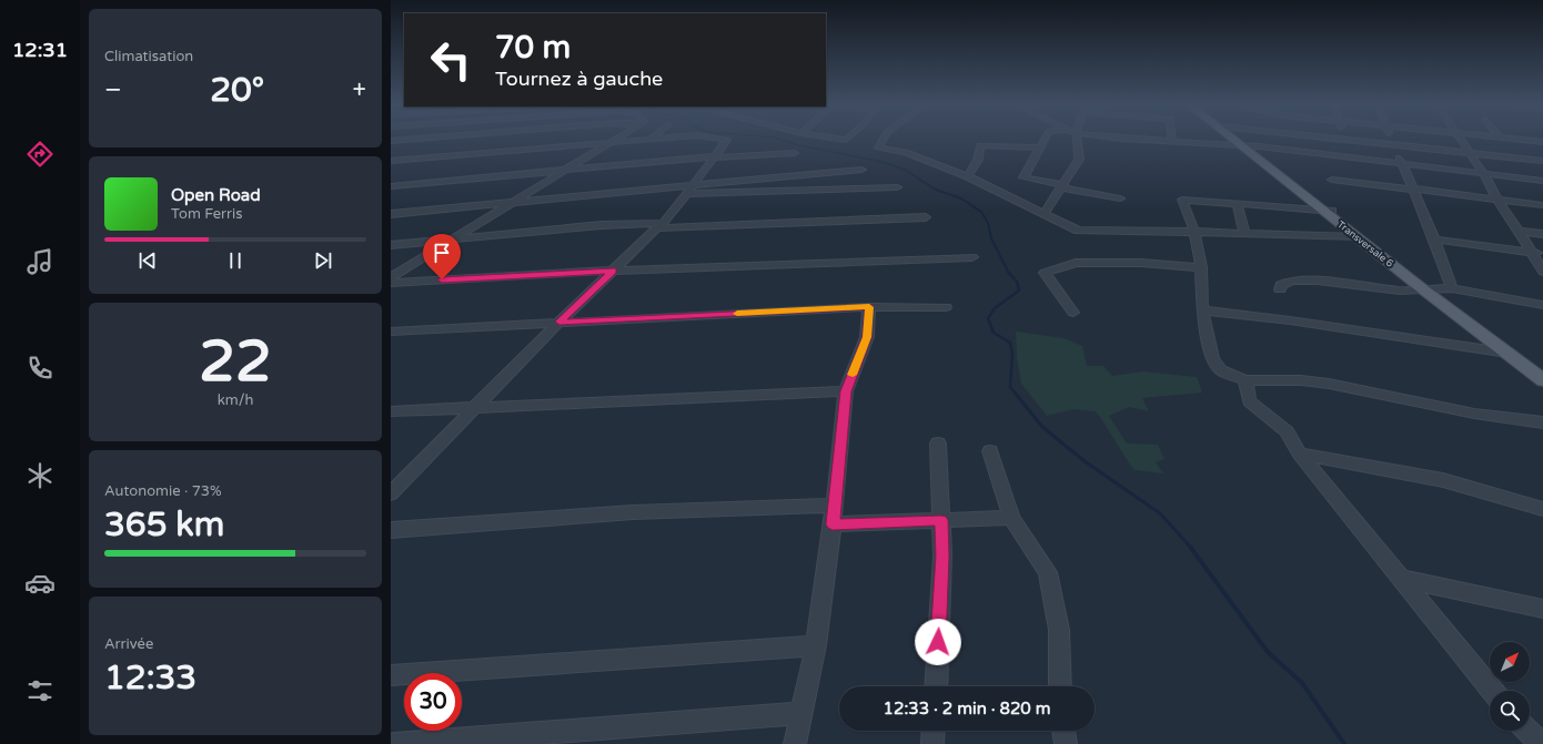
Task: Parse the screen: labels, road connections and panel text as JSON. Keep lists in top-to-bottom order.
{
  "streets": {
    "main road": ["Transversale 6"]
  },
  "north": "top right",
  "page": {
    "tabs": "12:31",
    "tile": [
      "Climatisation",
      ["22", "km/h"],
      ["Autonomie · 73%", "365 km"],
      ["Arrivée", "12:33"]
    ],
    "turn": ["70 m", "Tournez à gauche"],
    "heat": ["−", "20°", "+"],
    "song": ["Open Road", "Tom Ferris"],
    "limit": "30",
    "trip": "12:33 · 2 min · 820 m"
  }
}
